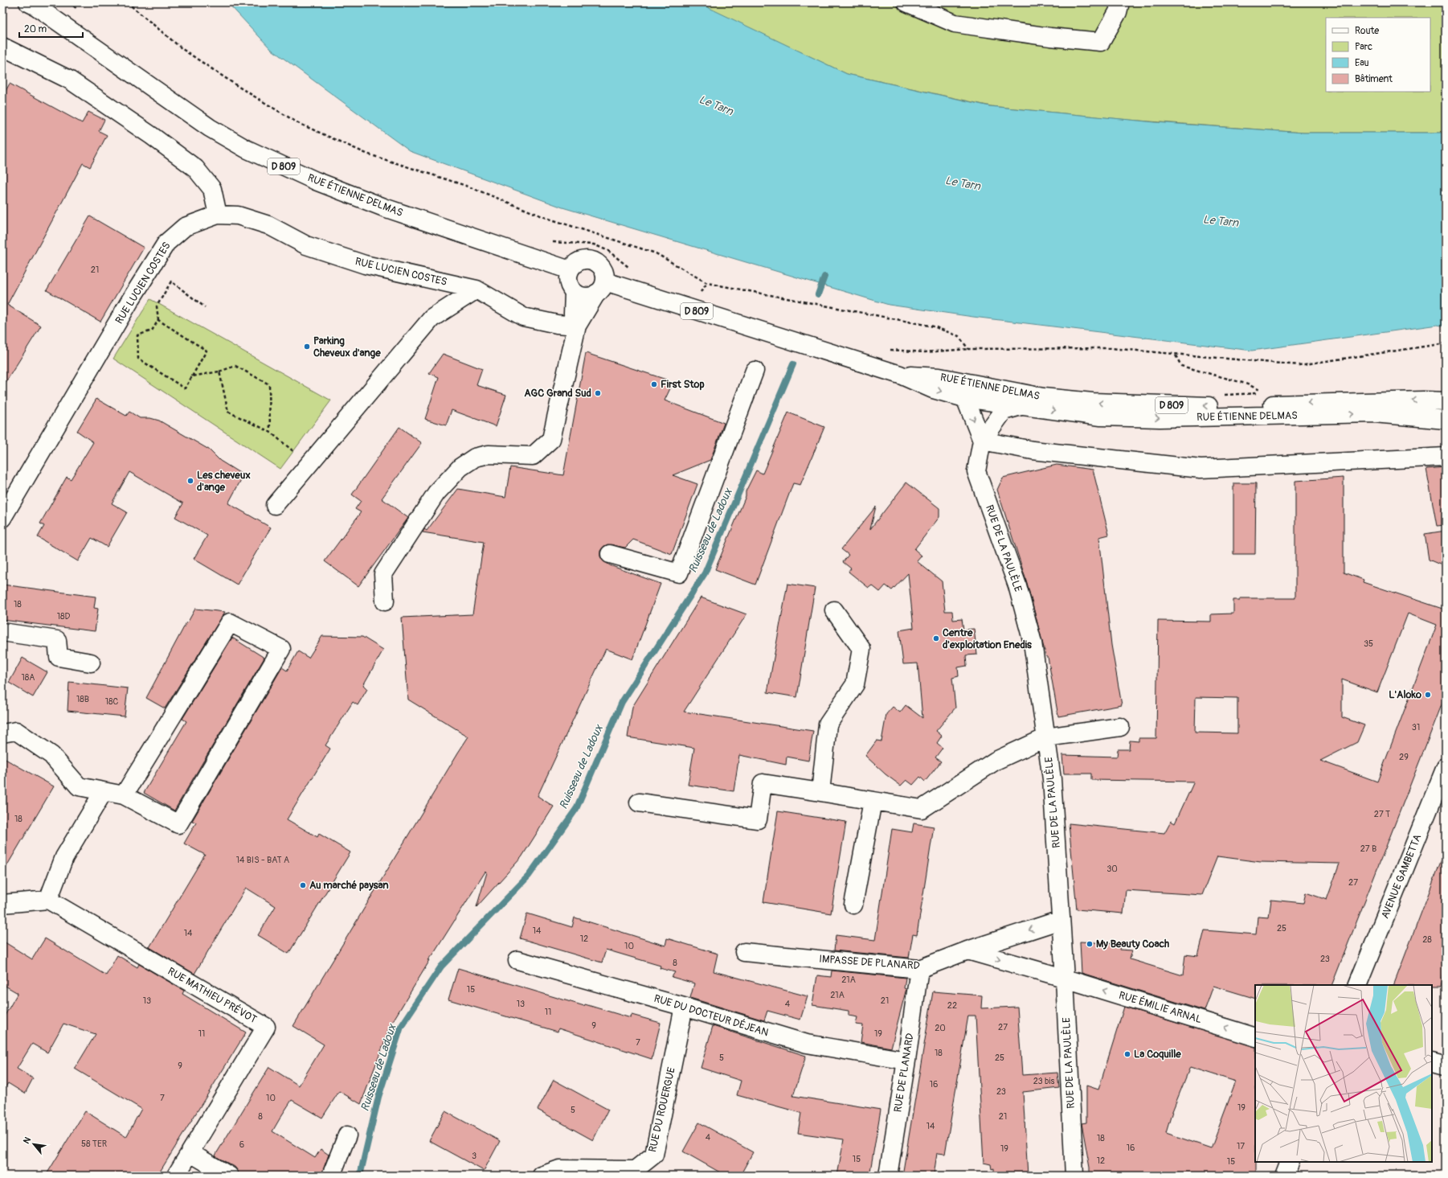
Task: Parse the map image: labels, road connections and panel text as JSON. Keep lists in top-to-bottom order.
{
  "streets": {
    "street": [
      "D 809",
      "RUE ÉTIENNE DELMAS",
      "RUE LUCIEN COSTES",
      "RUE DE LA PAULÈLE",
      "AVENUE GAMBETTA",
      "IMPASSE DE PLANARD",
      "RUE MATHIEU PRÉVOT",
      "RUE ÉMILIE ARNAL",
      "RUE DU DOCTEUR DÉJEAN",
      "RUE DE PLANARD",
      "RUE DU ROUERGUE"
    ]
  },
  "crossings": [
    ["RUE ÉTIENNE DELMAS", "RUE DE LA PAULÈLE"],
    ["RUE DE LA PAULÈLE", "IMPASSE DE PLANARD"],
    ["RUE DE LA PAULÈLE", "RUE ÉMILIE ARNAL"],
    ["IMPASSE DE PLANARD", "RUE DE PLANARD"],
    ["RUE DU DOCTEUR DÉJEAN", "RUE DE PLANARD"],
    ["RUE DU DOCTEUR DÉJEAN", "RUE DU ROUERGUE"]
  ],
  "one_way": ["RUE ÉMILIE ARNAL"],
  "water": ["Le Tarn", "Ruisseau de Ladoux"],
  "places": [
    "Parking Cheveux d'ange",
    "First Stop",
    "AGC Grand Sud",
    "Les cheveux d'ange",
    "Centre d'exploitation Enedis",
    "L'Aloko",
    "Au marché paysan",
    "My Beauty Coach",
    "La Coquille"
  ],
  "house_numbers": [
    "21",
    "18",
    "18D",
    "35",
    "18A",
    "18B",
    "18C",
    "31",
    "29",
    "27 T",
    "18",
    "27 B",
    "14 BIS - BAT A",
    "30",
    "27",
    "25",
    "14",
    "14",
    "12",
    "28",
    "10",
    "23",
    "8",
    "21A",
    "15",
    "21A",
    "13",
    "21",
    "13",
    "4",
    "22",
    "11",
    "9",
    "27",
    "20",
    "11",
    "19",
    "7",
    "18",
    "5",
    "25",
    "9",
    "23 bis",
    "16",
    "23",
    "7",
    "10",
    "19",
    "5",
    "8",
    "21",
    "14",
    "4",
    "18",
    "58 TER",
    "6",
    "17",
    "16",
    "19",
    "3",
    "15",
    "12",
    "15"
  ],
  "legend": [
    "Route",
    "Parc",
    "Eau",
    "Bâtiment"
  ],
  "scale_bar": "20 m",
  "north": "top left"
}
